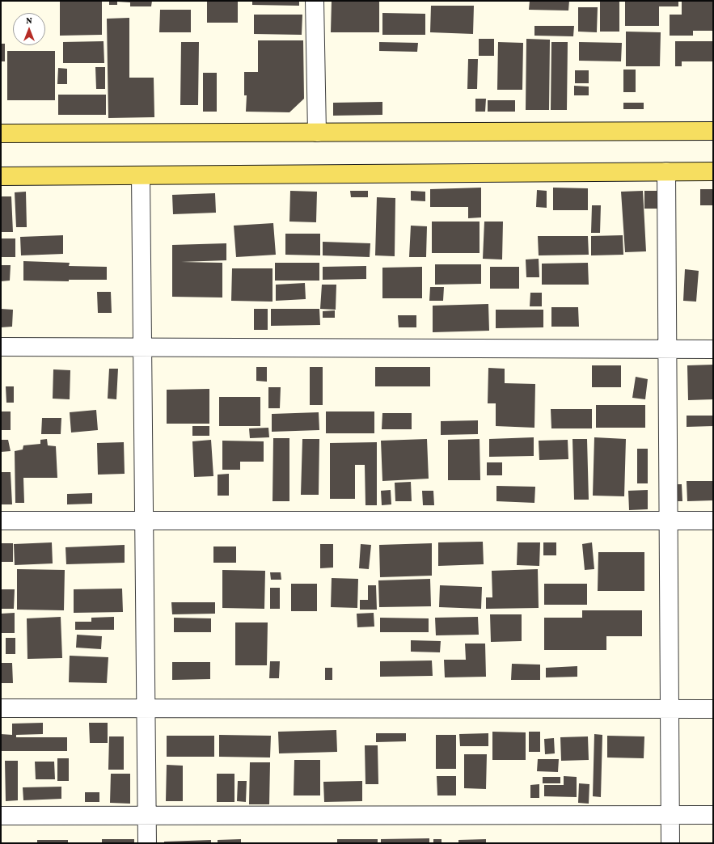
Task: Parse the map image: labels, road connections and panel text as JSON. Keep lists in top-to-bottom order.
{
  "north": "top"
}
